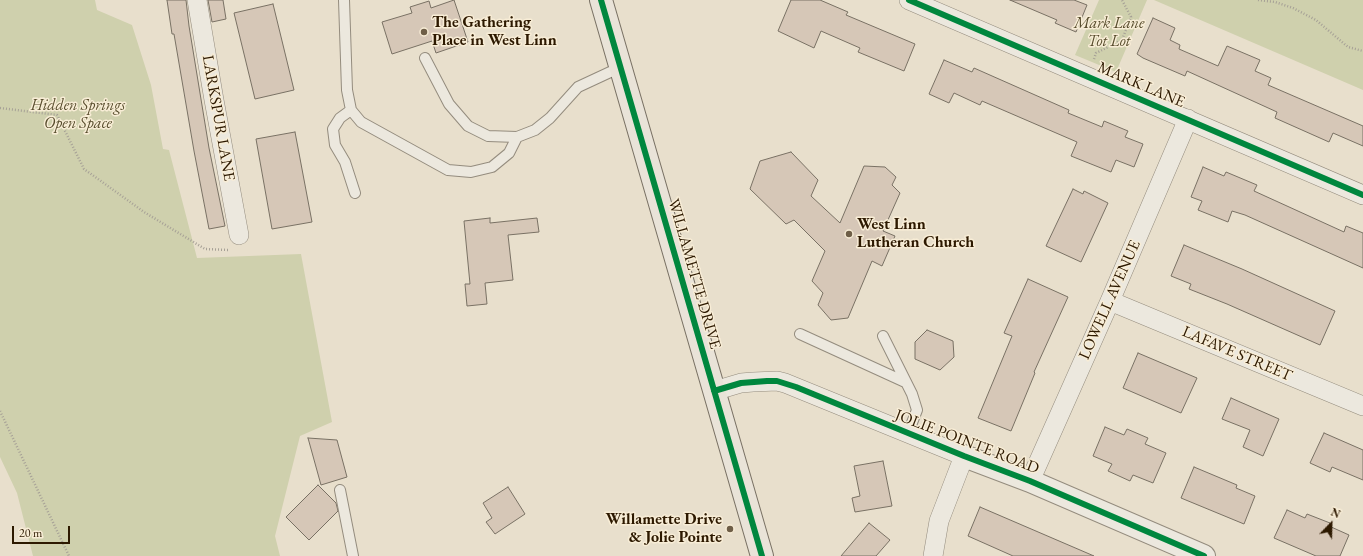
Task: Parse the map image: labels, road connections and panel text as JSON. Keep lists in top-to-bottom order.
{
  "streets": {
    "main road": ["WILLAMETTE DRIVE"],
    "street": [
      "MARK LANE",
      "LARKSPUR LANE",
      "LOWELL AVENUE",
      "LAFAVE STREET",
      "JOLIE POINTE ROAD"
    ]
  },
  "crossings": [
    ["MARK LANE", "LOWELL AVENUE"],
    ["WILLAMETTE DRIVE", "JOLIE POINTE ROAD"],
    ["LOWELL AVENUE", "LAFAVE STREET"],
    ["LOWELL AVENUE", "JOLIE POINTE ROAD"]
  ],
  "parks": ["Mark Lane Tot Lot", "Hidden Springs Open Space"],
  "places": ["The Gathering Place in West Linn", "West Linn Lutheran Church", "Willamette Drive & Jolie Pointe"],
  "scale_bar": "20 m",
  "north": "top right"
}
